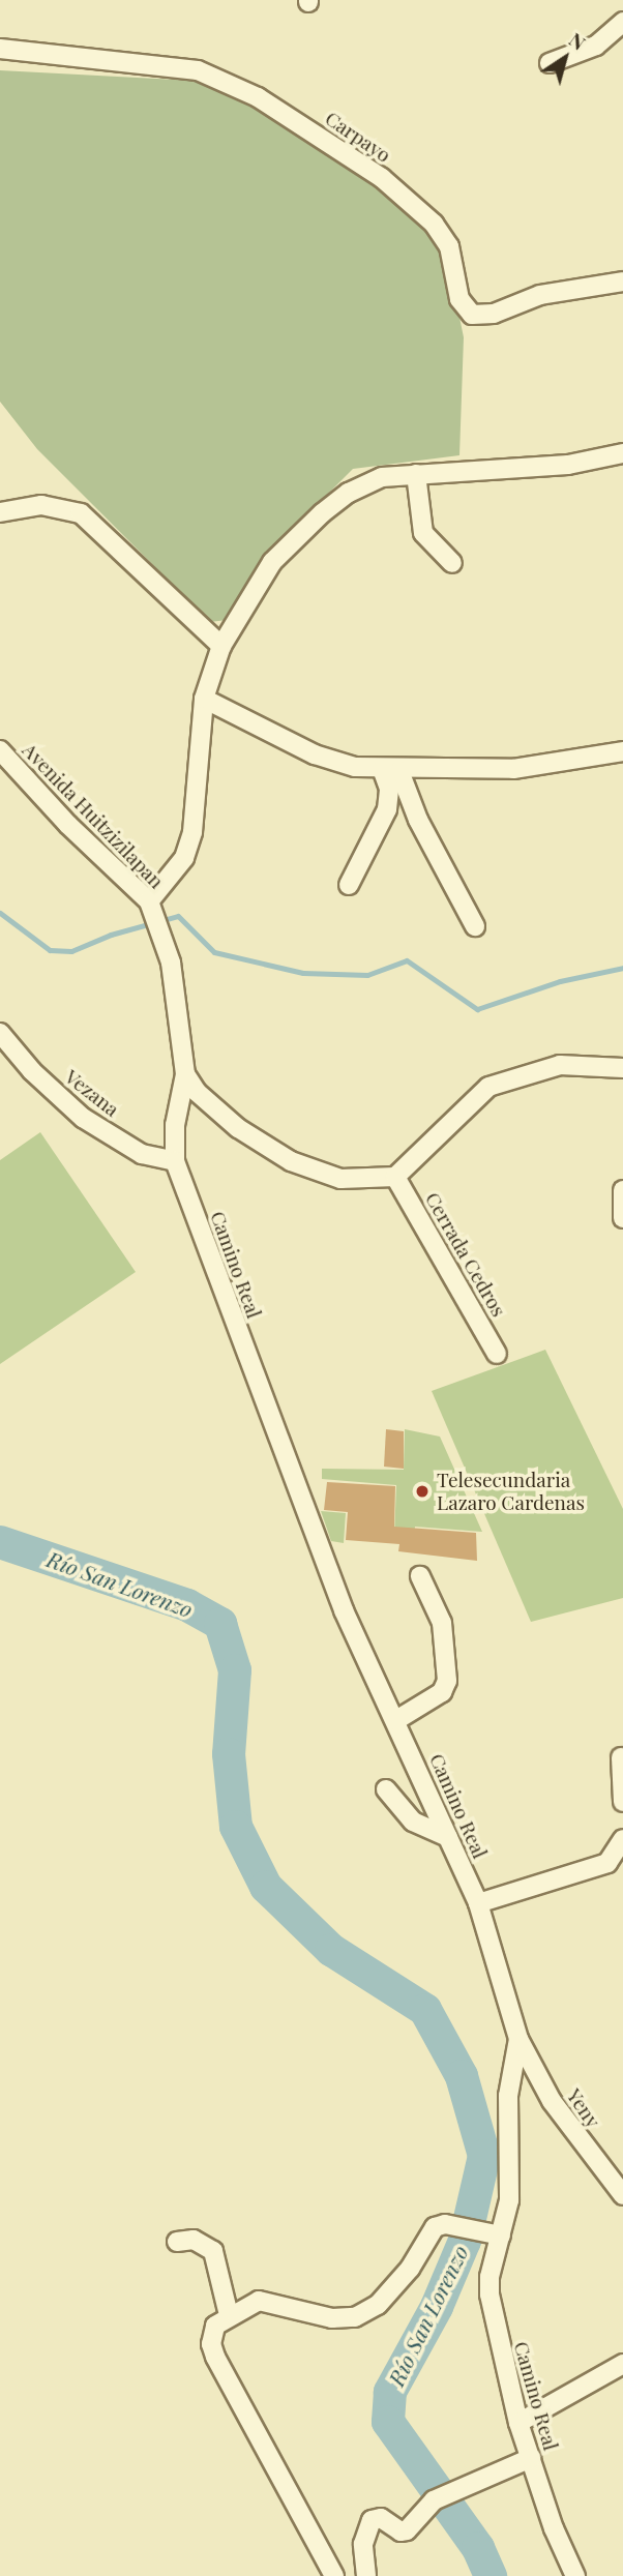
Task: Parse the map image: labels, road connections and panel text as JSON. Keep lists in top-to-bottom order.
{
  "streets": {
    "street": [
      "Carpayo",
      "Avenida Huitzizilapan",
      "Vezana",
      "Cerrada Cedros",
      "Camino Real",
      "Yeny"
    ]
  },
  "crossings": [
    ["Vezana", "Camino Real"],
    ["Camino Real", "Yeny"]
  ],
  "water": ["Río San Lorenzo"],
  "places": ["Telesecundaria Lazaro Cardenas"],
  "north": "top right"
}
